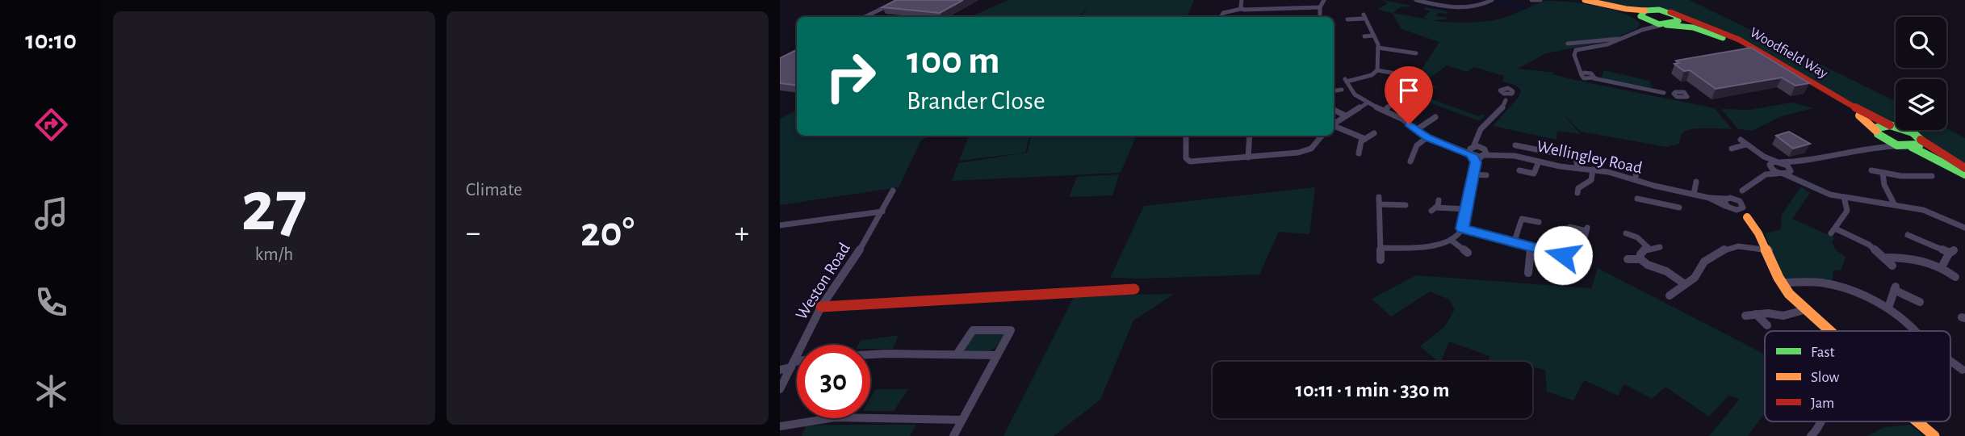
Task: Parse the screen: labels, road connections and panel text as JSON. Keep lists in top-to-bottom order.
{
  "streets": {
    "street": ["Woodfield Way", "Wellingley Road", "Weston Road"]
  },
  "legend": ["Fast", "Slow", "Jam"],
  "page": {
    "tabs": "10:10",
    "tile": [
      ["27", "km/h"],
      "Climate"
    ],
    "turn": ["100 m", "Brander Close"],
    "heat": ["−", "20°", "+"],
    "limit": "30",
    "trip": "10:11 · 1 min · 330 m"
  }
}
